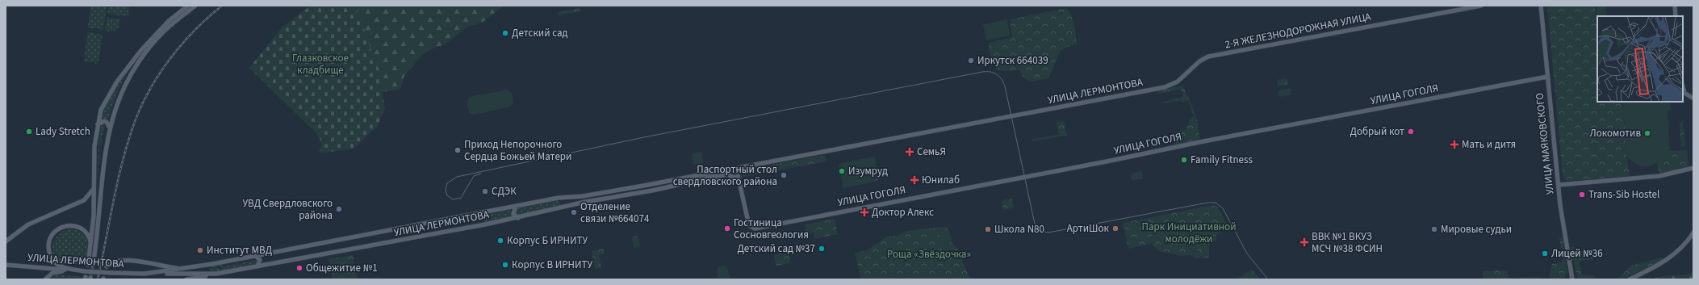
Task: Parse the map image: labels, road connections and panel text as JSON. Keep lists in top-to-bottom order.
{
  "streets": {
    "main road": [
      "2-Я ЖЕЛЕЗНОДОРОЖНАЯ УЛИЦА",
      "УЛИЦА ЛЕРМОНТОВА",
      "УЛИЦА ГОГОЛЯ",
      "УЛИЦА МАЯКОВСКОГО"
    ]
  },
  "crossings": [
    ["2-Я ЖЕЛЕЗНОДОРОЖНАЯ УЛИЦА", "УЛИЦА ЛЕРМОНТОВА"],
    ["УЛИЦА ГОГОЛЯ", "УЛИЦА МАЯКОВСКОГО"]
  ],
  "parks": ["Глазковское кладбище", "Парк Инициативной молодёжи", "Роща «Звёздочка»"],
  "places": {
    "other": [
      "Детский сад",
      "Иркутск 664039",
      "Lady Stretch",
      "Добрый кот",
      "Локомотив",
      "Приход Непорочного Сердца Божьей Матери",
      "Family Fitness",
      "Изумруд",
      "Паспортный стол свердловского района",
      "СДЭК",
      "Trans-Sib Hostel",
      "УВД Свердловского района",
      "Отделение связи №664074",
      "Гостиница Сосновгеология",
      "АртиШок",
      "Школа N80",
      "Мировые судьи",
      "Корпус Б ИРНИТУ",
      "Детский сад №37",
      "Институт МВД",
      "Лицей №36",
      "Корпус В ИРНИТУ",
      "Общежитие №1"
    ],
    "health": [
      "Мать и дитя",
      "СемьЯ",
      "Юнилаб",
      "Доктор Алекс",
      "ВВК №1 ВКУЗ МСЧ №38 ФСИН"
    ]
  }
}
